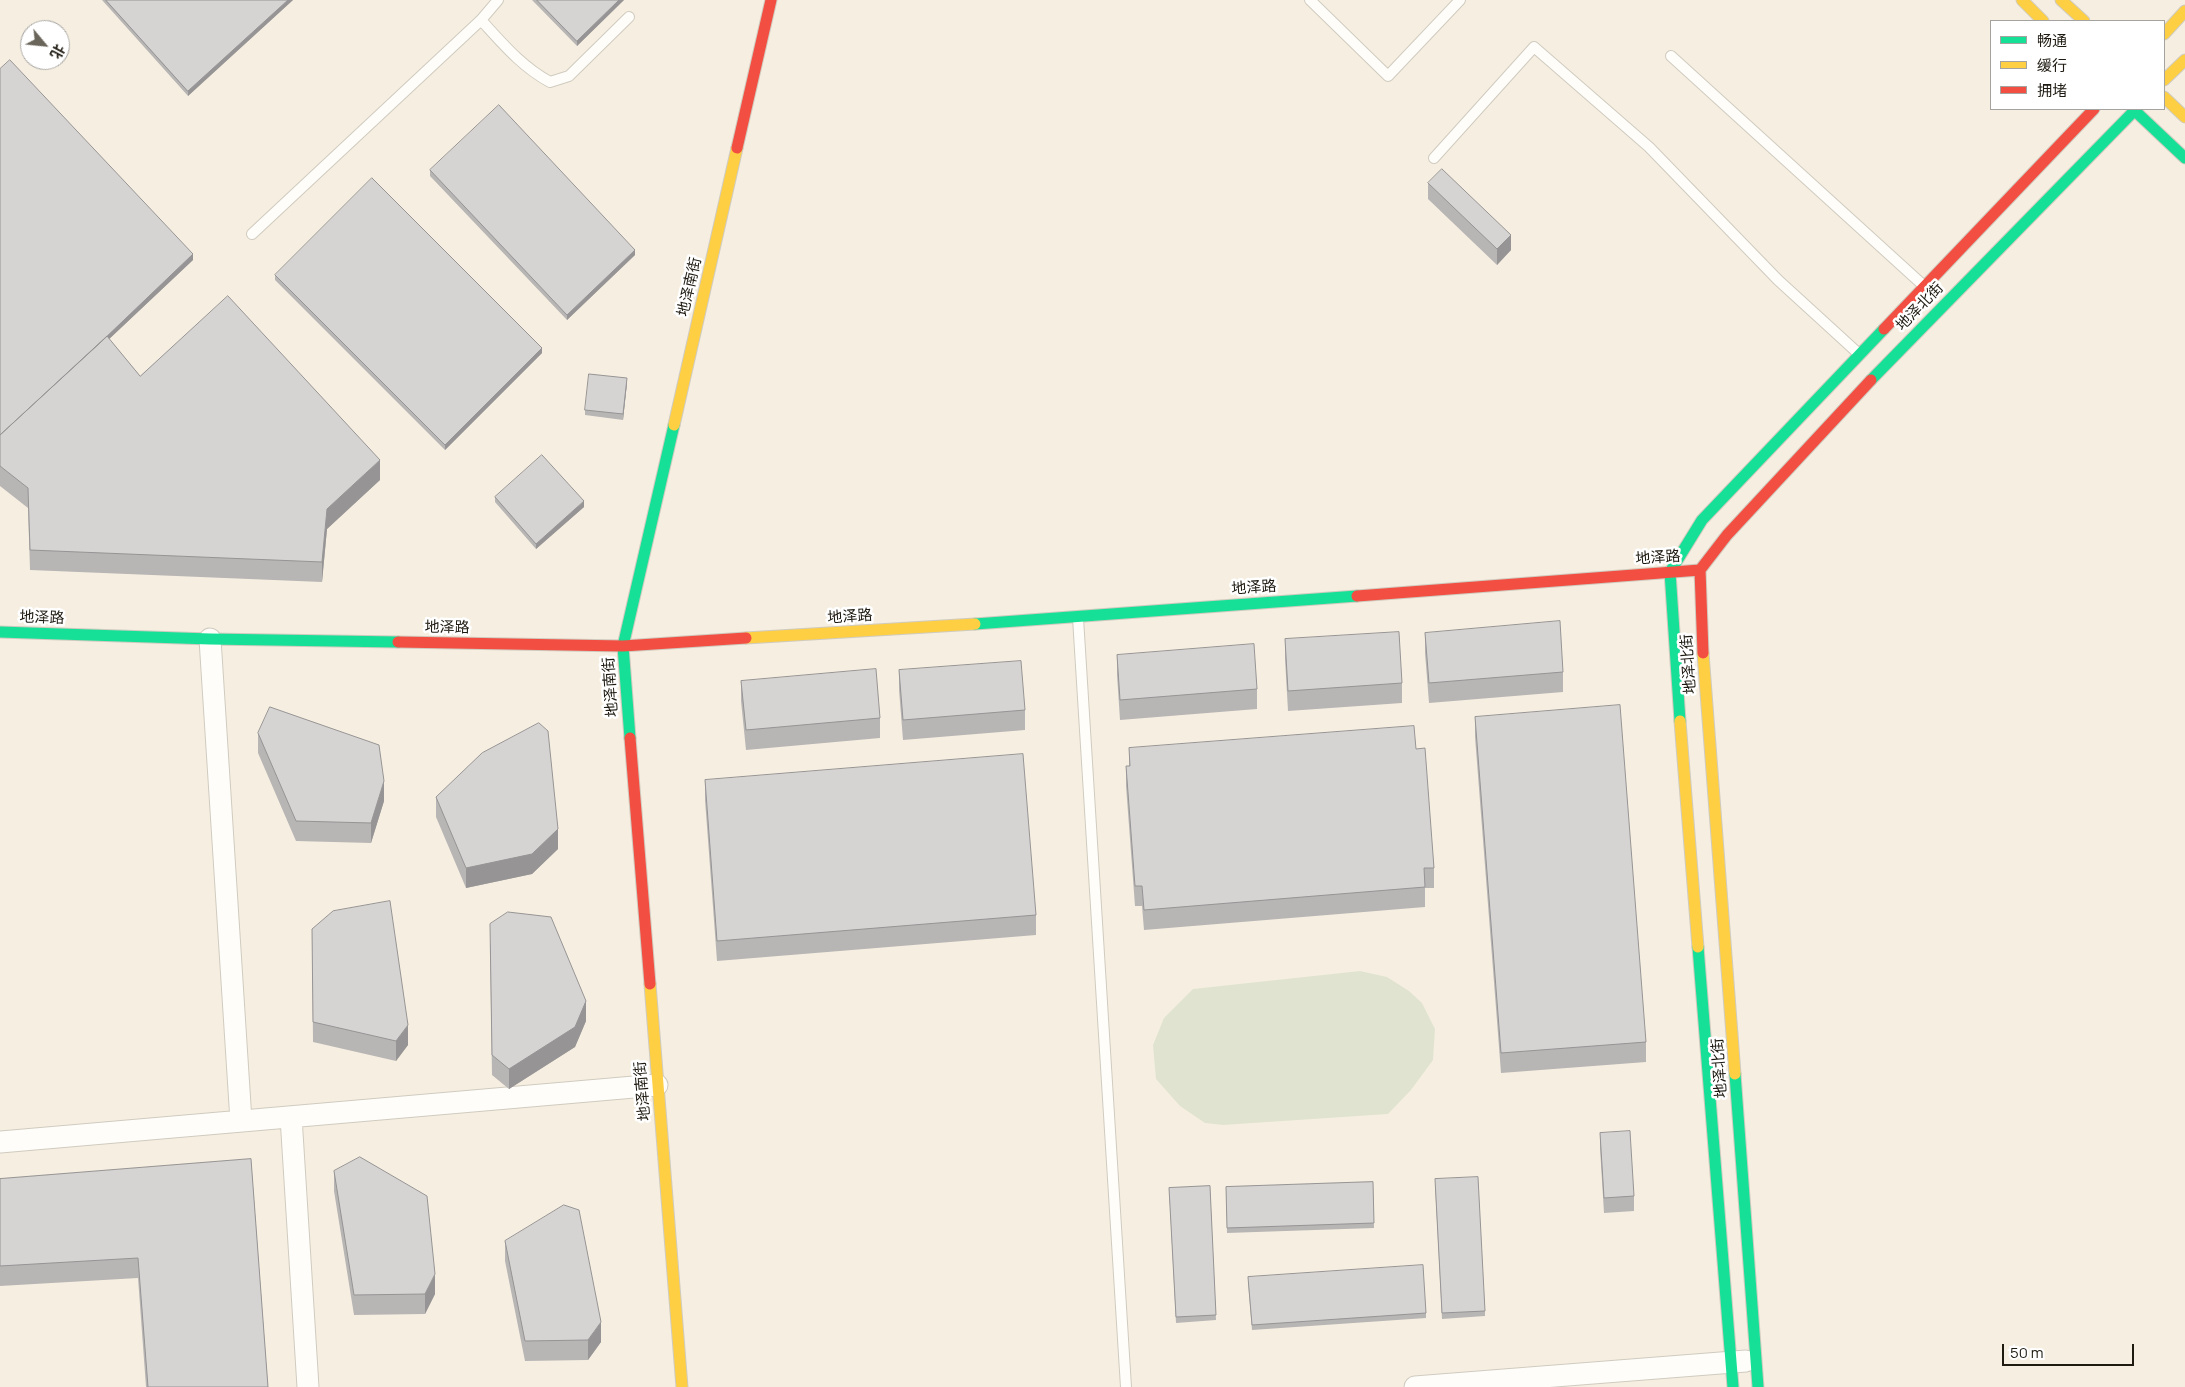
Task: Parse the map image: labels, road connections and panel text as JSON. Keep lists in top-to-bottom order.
{
  "streets": {
    "street": ["地泽南街", "地泽北街", "地泽路"]
  },
  "crossings": [
    ["地泽南街", "地泽路"],
    ["地泽北街", "地泽路"]
  ],
  "legend": ["畅通", "缓行", "拥堵"],
  "scale_bar": "50 m",
  "north": "bottom right"
}
